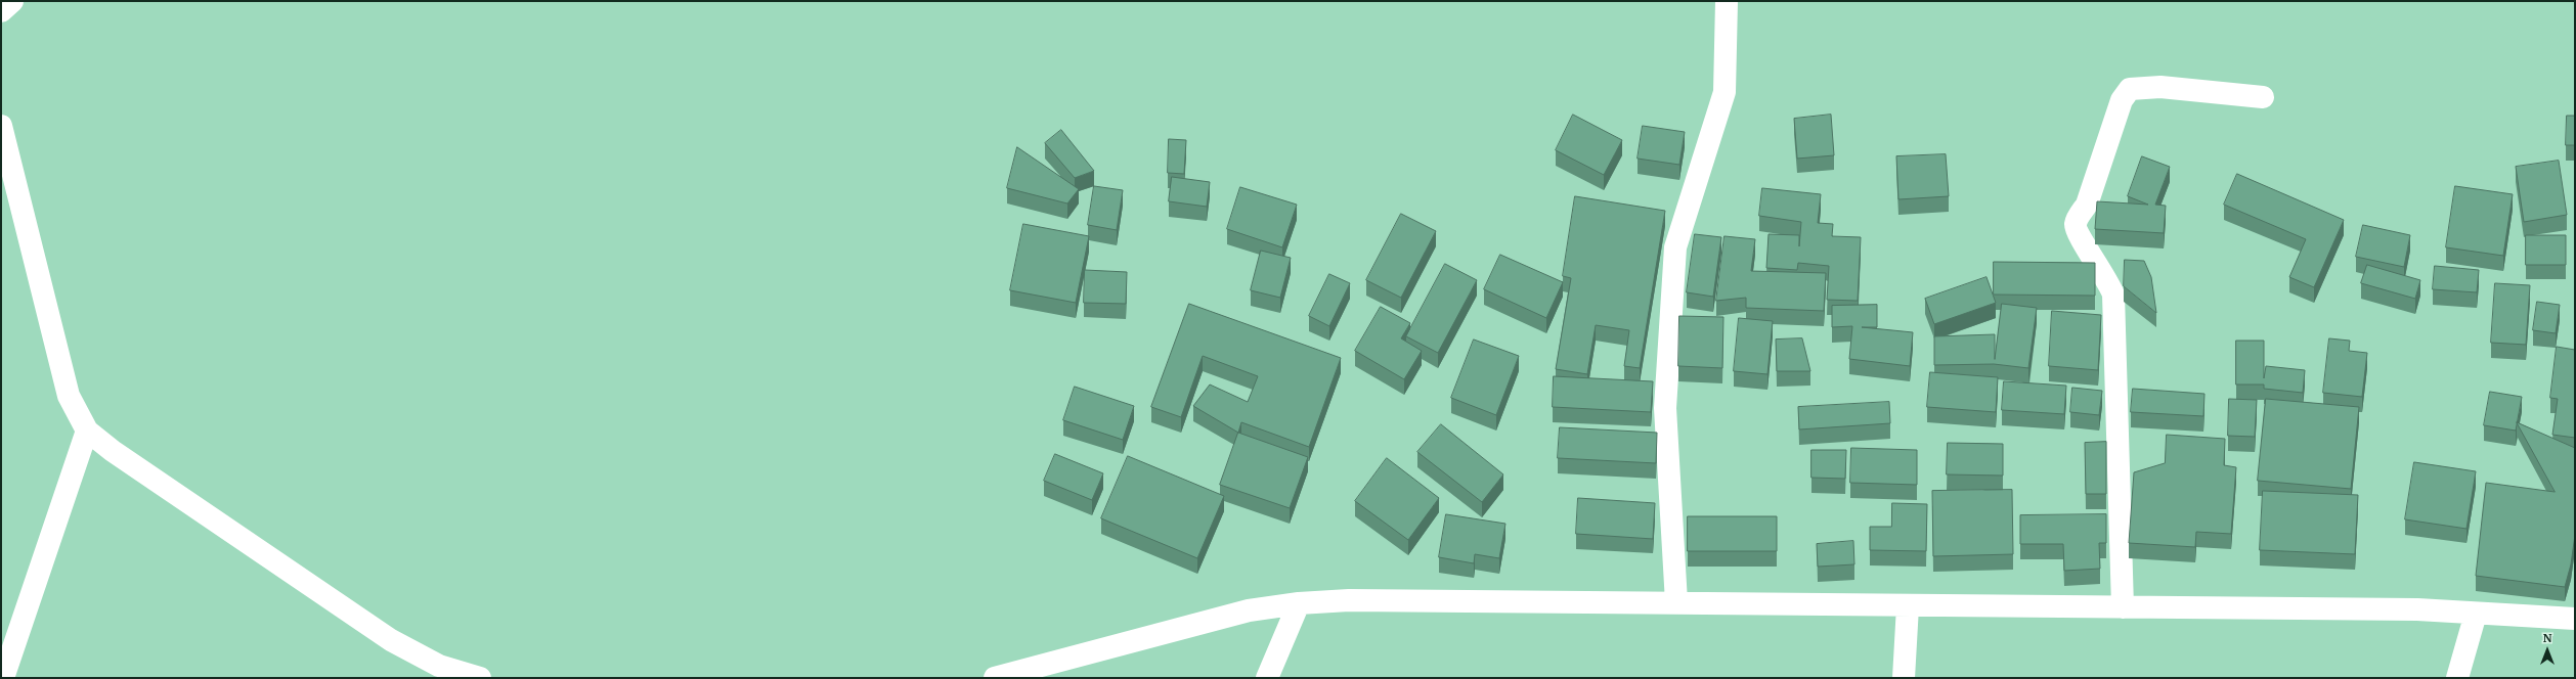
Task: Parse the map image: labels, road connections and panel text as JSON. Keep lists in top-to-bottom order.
{
  "north": "top"
}
